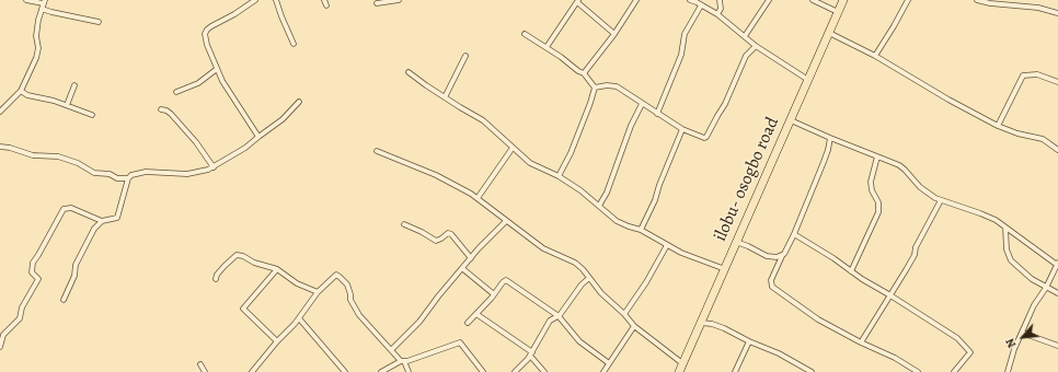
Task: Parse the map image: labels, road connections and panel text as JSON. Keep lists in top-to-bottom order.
{
  "streets": {
    "main road": ["ilobu- osogbo road"]
  },
  "north": "bottom left"
}
